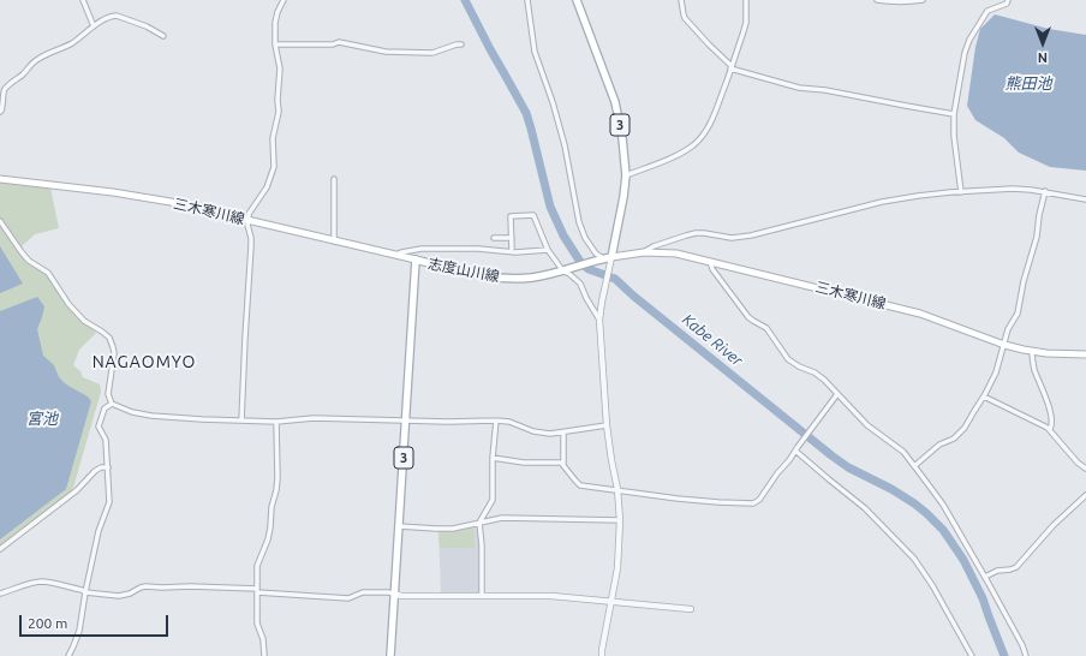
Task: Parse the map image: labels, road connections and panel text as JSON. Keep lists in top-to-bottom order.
{
  "streets": {
    "main road": ["3", "三木寒川線", "志度山川線"]
  },
  "crossings": [
    ["3", "三木寒川線"],
    ["3", "志度山川線"],
    ["三木寒川線", "志度山川線"]
  ],
  "districts": ["NAGAOMYO"],
  "water": ["熊田池", "Kabe River", "宮池"],
  "scale_bar": "200 m",
  "north": "bottom"
}
